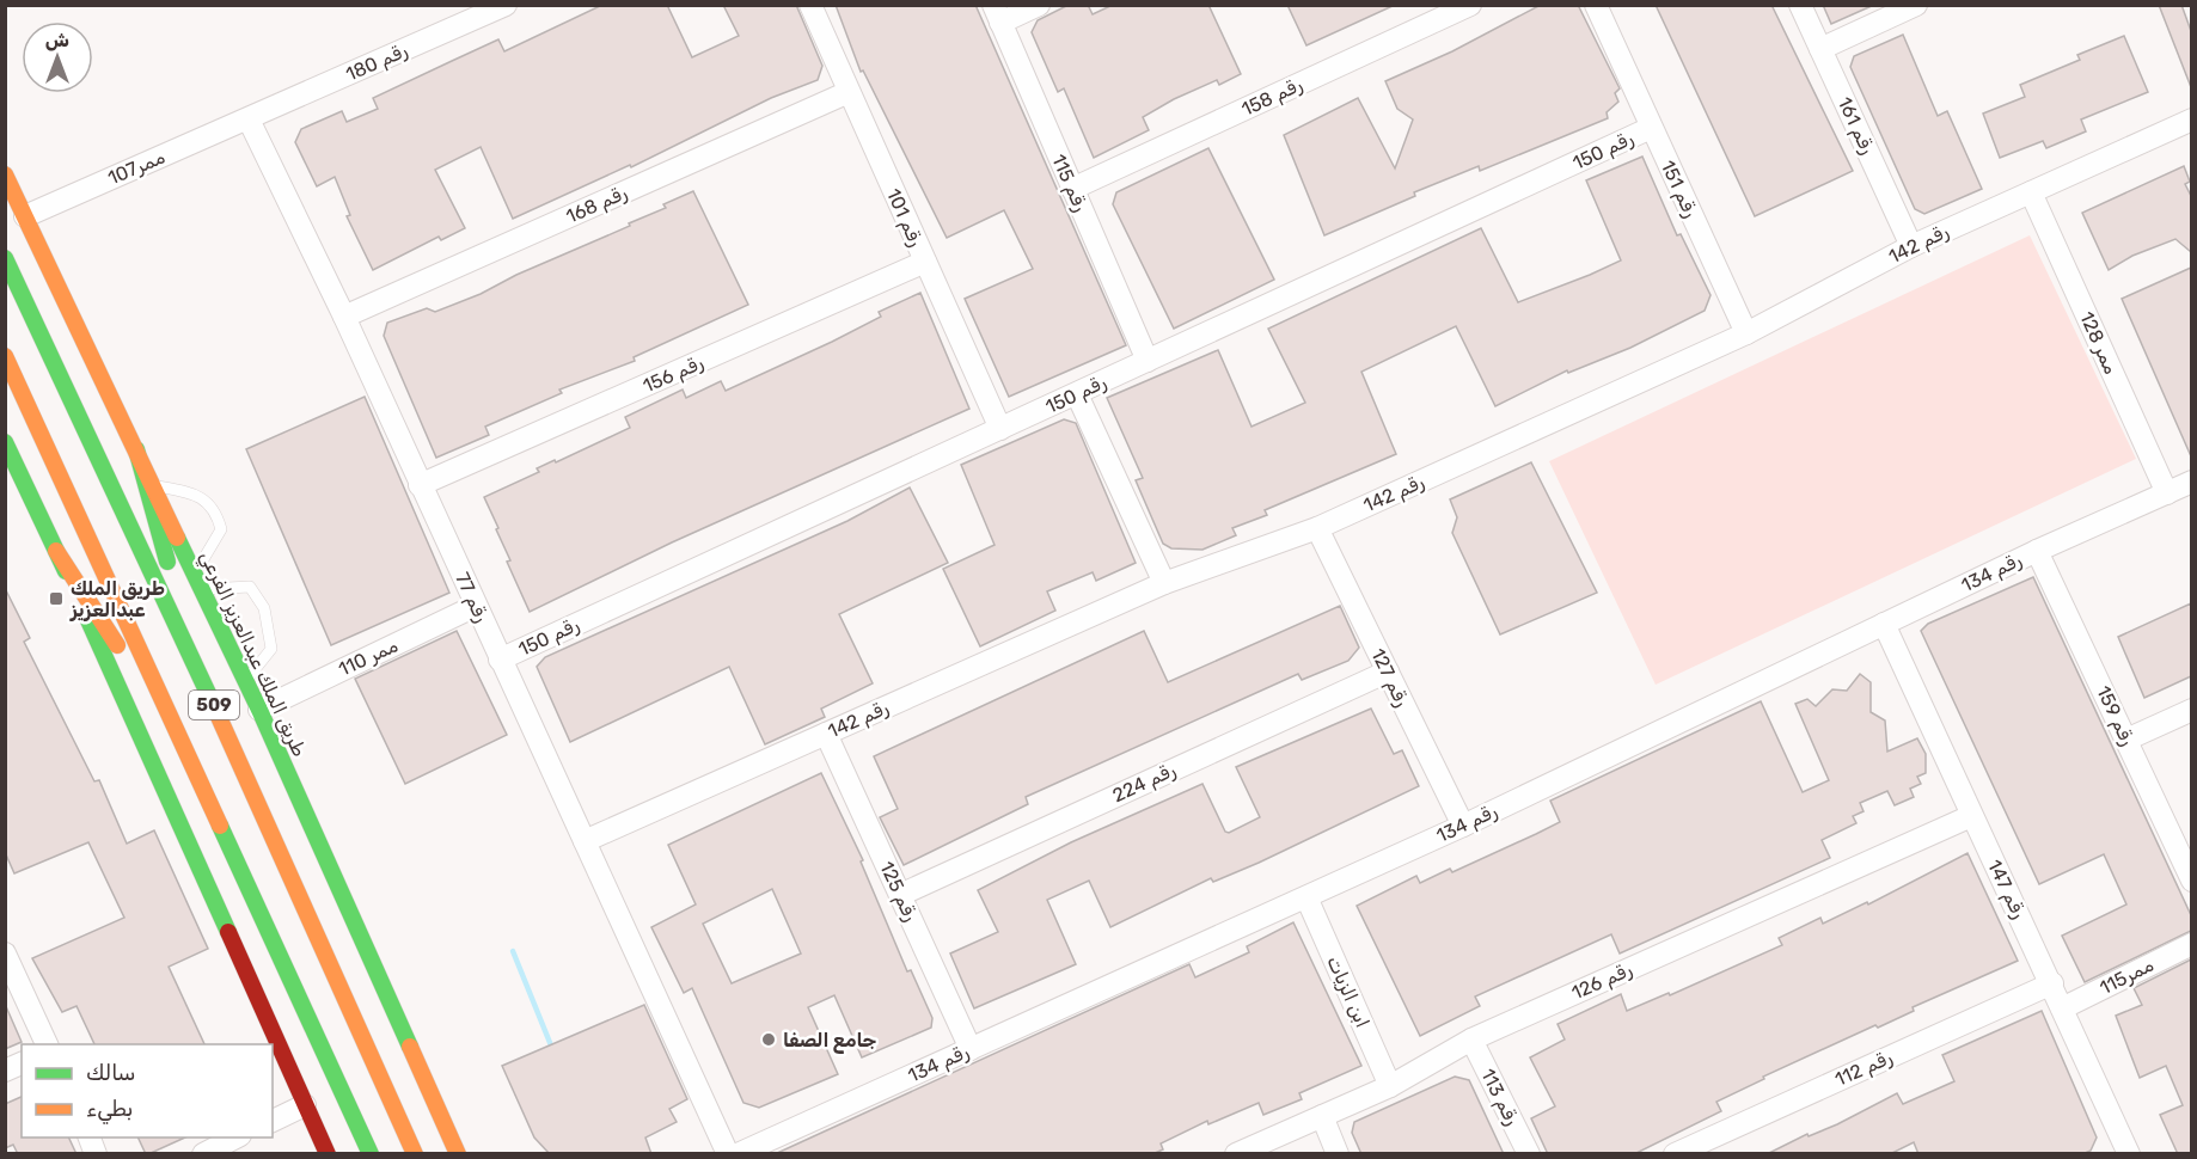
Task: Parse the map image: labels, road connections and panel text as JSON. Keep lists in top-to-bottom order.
{
  "streets": {
    "main road": ["طريق الملك عبدالعزيز الفرعي", "509"],
    "street": [
      "رقم 180",
      "رقم 158",
      "رقم 161",
      "رقم 150",
      "ممر107",
      "رقم 115",
      "رقم 151",
      "رقم 168",
      "رقم 101",
      "رقم 142",
      "ممر 128",
      "رقم 156",
      "رقم 134",
      "رقم 77",
      "110 ممر",
      "رقم 127",
      "رقم 159",
      "رقم 224",
      "رقم 147",
      "رقم 125",
      "ممر115",
      "رقم 126",
      "ابن الزيات",
      "رقم 112",
      "رقم 113"
    ]
  },
  "crossings": [
    ["رقم 180", "ممر107"],
    ["رقم 180", "رقم 77"],
    ["رقم 158", "رقم 115"],
    ["رقم 161", "رقم 142"],
    ["رقم 150", "رقم 115"],
    ["رقم 150", "رقم 151"],
    ["رقم 150", "رقم 101"],
    ["رقم 150", "رقم 77"],
    ["ممر107", "رقم 77"],
    ["ممر107", "طريق الملك عبدالعزيز الفرعي"],
    ["رقم 151", "رقم 142"],
    ["رقم 168", "رقم 101"],
    ["رقم 168", "رقم 77"],
    ["رقم 101", "رقم 156"],
    ["رقم 142", "ممر 128"],
    ["رقم 142", "رقم 77"],
    ["رقم 142", "رقم 127"],
    ["رقم 142", "رقم 125"],
    ["ممر 128", "رقم 134"],
    ["رقم 156", "رقم 77"],
    ["رقم 134", "رقم 127"],
    ["رقم 134", "رقم 159"],
    ["رقم 134", "رقم 147"],
    ["رقم 134", "رقم 125"],
    ["رقم 134", "ابن الزيات"],
    ["رقم 77", "110 ممر"],
    ["طريق الملك عبدالعزيز الفرعي", "110 ممر"],
    ["رقم 127", "رقم 224"],
    ["رقم 224", "رقم 125"],
    ["رقم 147", "ممر115"],
    ["رقم 147", "رقم 126"],
    ["رقم 147", "رقم 112"],
    ["رقم 126", "ابن الزيات"],
    ["رقم 126", "رقم 113"]
  ],
  "places": {
    "transit": ["طريق الملك عبدالعزيز"],
    "other": ["جامع الصفا"]
  },
  "legend": ["سالك", "بطيء"],
  "north": "top"
}
